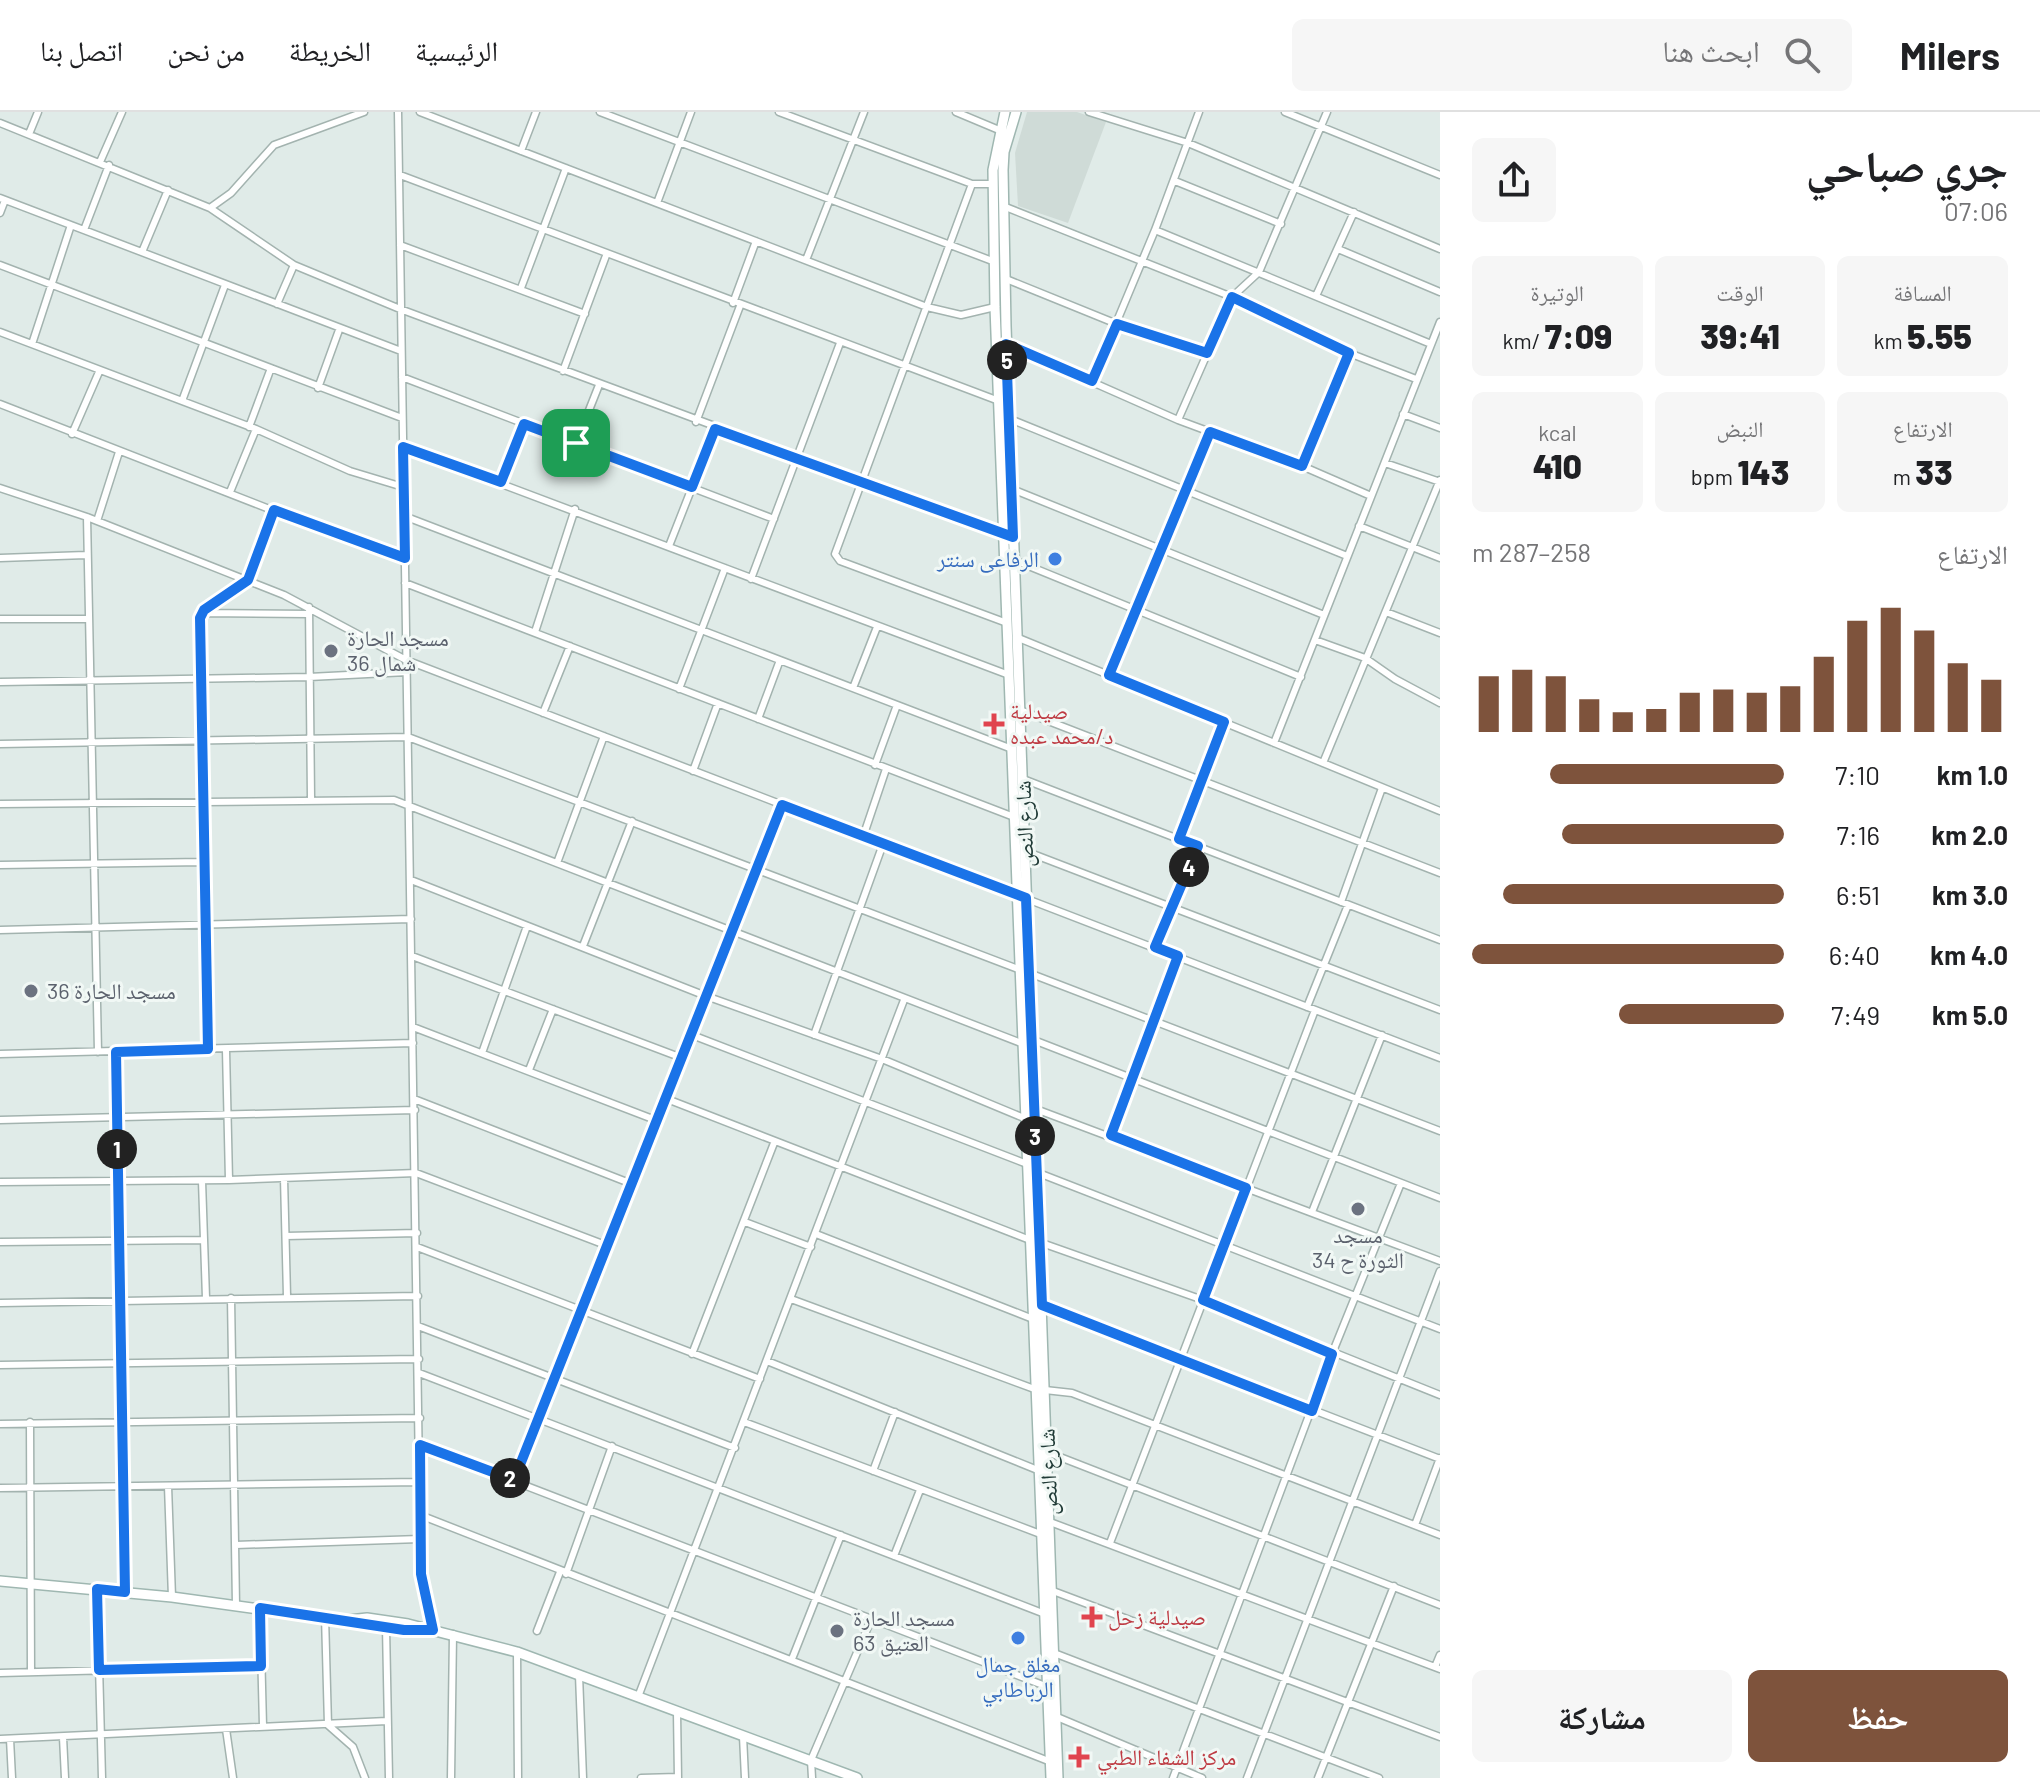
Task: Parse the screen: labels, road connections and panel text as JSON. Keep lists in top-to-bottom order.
{
  "streets": {
    "main road": ["شارع النص"]
  },
  "places": {
    "other": [
      "الرفاعى سنتر",
      "مسجد الحارة 36 شمال",
      "مسجد الحارة 36",
      "مسجد الثورة ح 34",
      "مسجد الحارة 63 العتيق",
      "مغلق جمال الرباطابي"
    ],
    "health": ["صيدلية د/محمد عبده", "صيدلية زحل", "مركز الشفاء الطبي"]
  },
  "page": {
    "header": "Milers",
    "search": "ابحث هنا",
    "nav": [
      "الرئيسية",
      "الخريطة",
      "من نحن",
      "اتصل بنا"
    ],
    "heading": ["جري صباحي", "07:06"],
    "stats": [
      ["المسافة", "5.55 km"],
      ["الوقت", "39:41"],
      ["الوتيرة", "7:09 /km"],
      ["الارتفاع", "33 m"],
      ["النبض", "143 bpm"],
      ["kcal", "410"]
    ],
    "pins": [
      "5",
      "4",
      "3",
      "1",
      "2"
    ],
    "chart": ["الارتفاع", "258–287 m"],
    "list": [
      {
        "name": "1.0 km",
        "note": "7:10"
      },
      {
        "name": "2.0 km",
        "note": "7:16"
      },
      {
        "name": "3.0 km",
        "note": "6:51"
      },
      {
        "name": "4.0 km",
        "note": "6:40"
      },
      {
        "name": "5.0 km",
        "note": "7:49"
      }
    ],
    "buttons": ["حفظ", "مشاركة"]
  }
}
